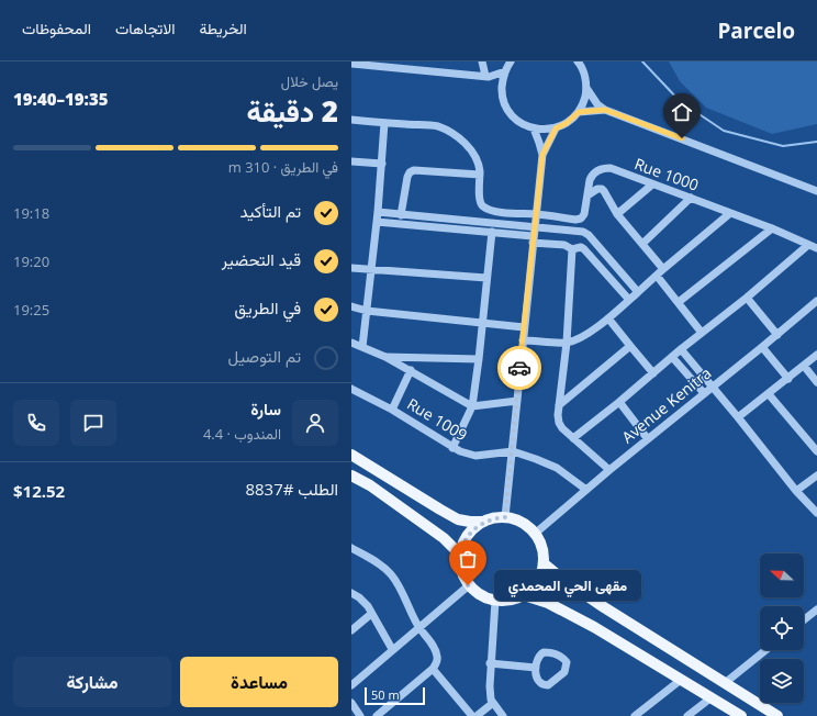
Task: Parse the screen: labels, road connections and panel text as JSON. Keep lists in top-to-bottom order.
{
  "streets": {
    "street": ["Rue 1000", "Avenue Kenitra", "Rue 1009"]
  },
  "places": ["مقهى الحي المحمدي"],
  "scale_bar": "50 m",
  "north": "left",
  "page": {
    "header": "Parcelo",
    "nav": ["الخريطة", "الاتجاهات", "المحفوظات"],
    "heading": ["2 دقيقة", "يصل خلال", "19:35–19:40"],
    "panel": [
      "سارة",
      "المندوب · 4.4",
      "الطلب #8837",
      "$12.52"
    ],
    "bar": "في الطريق · 310 m",
    "list": [
      ["تم التأكيد", "19:18"],
      ["قيد التحضير", "19:20"],
      ["في الطريق", "19:25"],
      "تم التوصيل"
    ],
    "bubble": "مقهى الحي المحمدي",
    "buttons": ["مساعدة", "مشاركة"],
    "scale": "50 m"
  }
}
